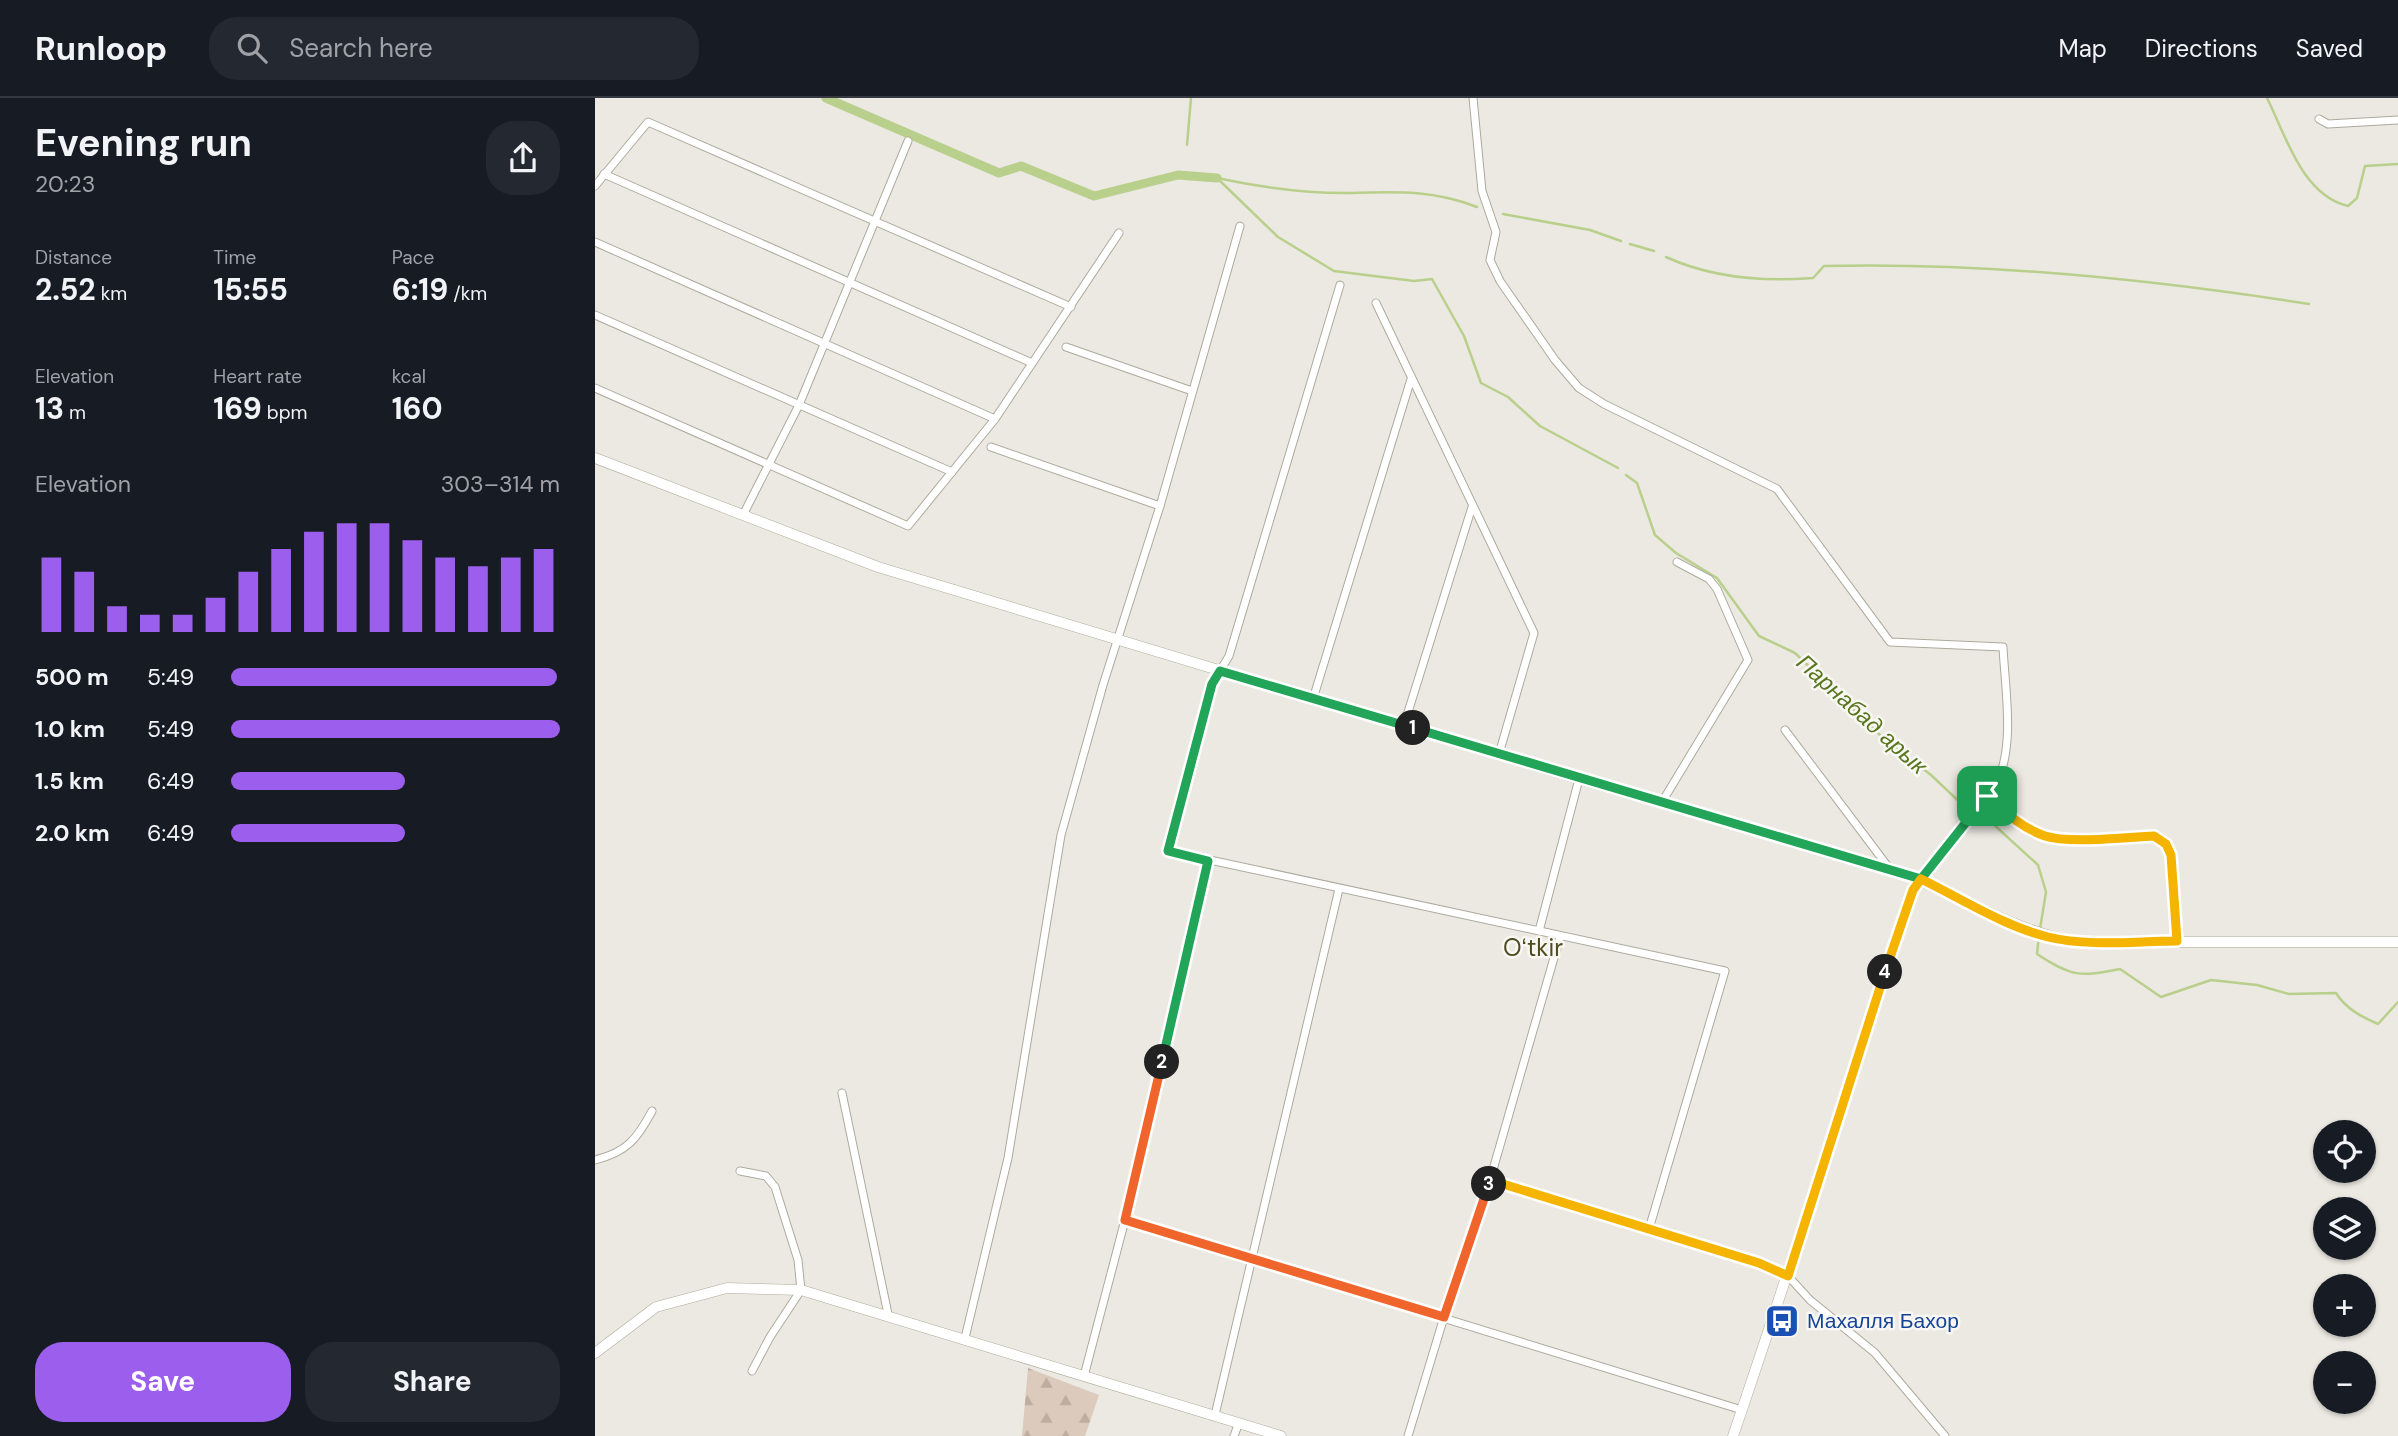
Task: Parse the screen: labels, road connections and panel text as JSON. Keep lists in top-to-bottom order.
{
  "districts": ["Oʻtkir"],
  "water": ["Парнабад арык"],
  "places": {
    "bus stop": ["Махалля Бахор"]
  },
  "page": {
    "header": "Runloop",
    "search": "Search here",
    "nav": ["Map", "Directions", "Saved"],
    "heading": ["Evening run", "20:23"],
    "stats": [
      ["Distance", "2.52 km"],
      ["Time", "15:55"],
      ["Pace", "6:19 /km"],
      ["Elevation", "13 m"],
      ["Heart rate", "169 bpm"],
      ["kcal", "160"]
    ],
    "chart": ["Elevation", "303–314 m"],
    "list": [
      {
        "name": "500 m",
        "note": "5:49"
      },
      {
        "name": "1.0 km",
        "note": "5:49"
      },
      {
        "name": "1.5 km",
        "note": "6:49"
      },
      {
        "name": "2.0 km",
        "note": "6:49"
      }
    ],
    "pins": [
      "1",
      "4",
      "2",
      "3"
    ],
    "map_buttons": ["+", "−"],
    "buttons": ["Save", "Share"]
  }
}
